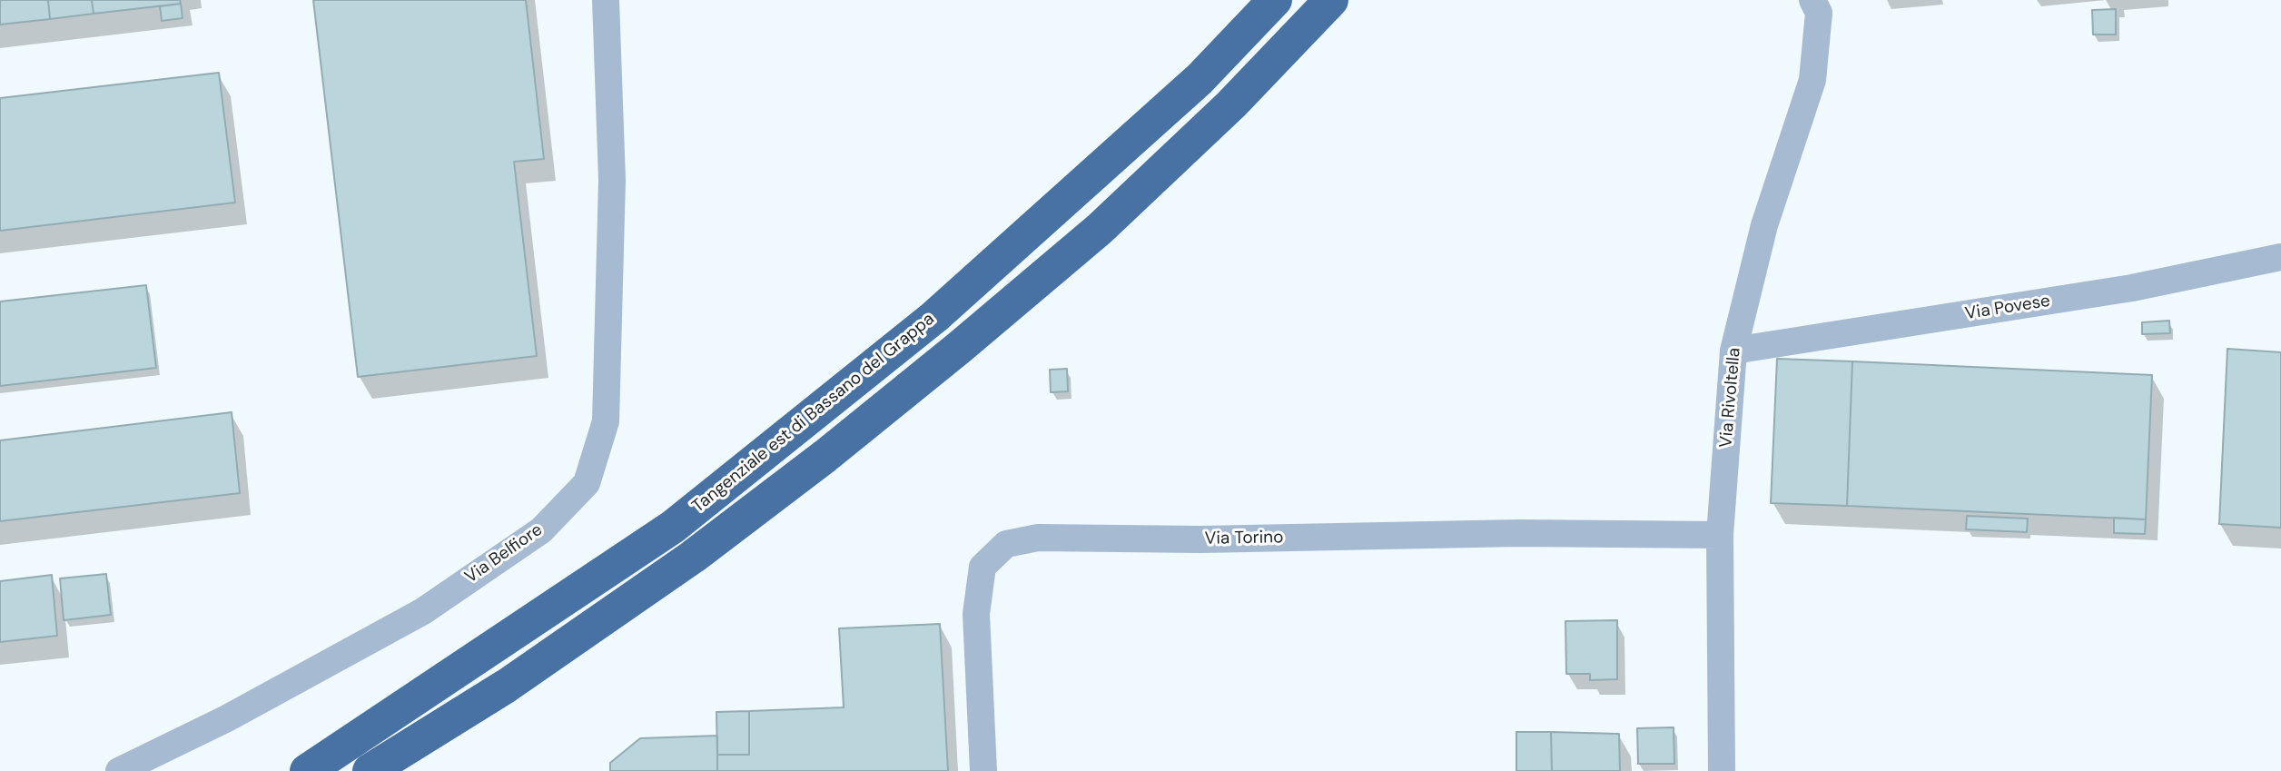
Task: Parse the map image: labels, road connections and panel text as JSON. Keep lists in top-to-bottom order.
{
  "streets": {
    "highway": ["Tangenziale est di Bassano del Grappa"],
    "street": [
      "Via Povese",
      "Via Rivoltella",
      "Via Torino",
      "Via Belfiore"
    ]
  },
  "crossings": [
    ["Via Povese", "Via Rivoltella"],
    ["Via Rivoltella", "Via Torino"]
  ]
}
